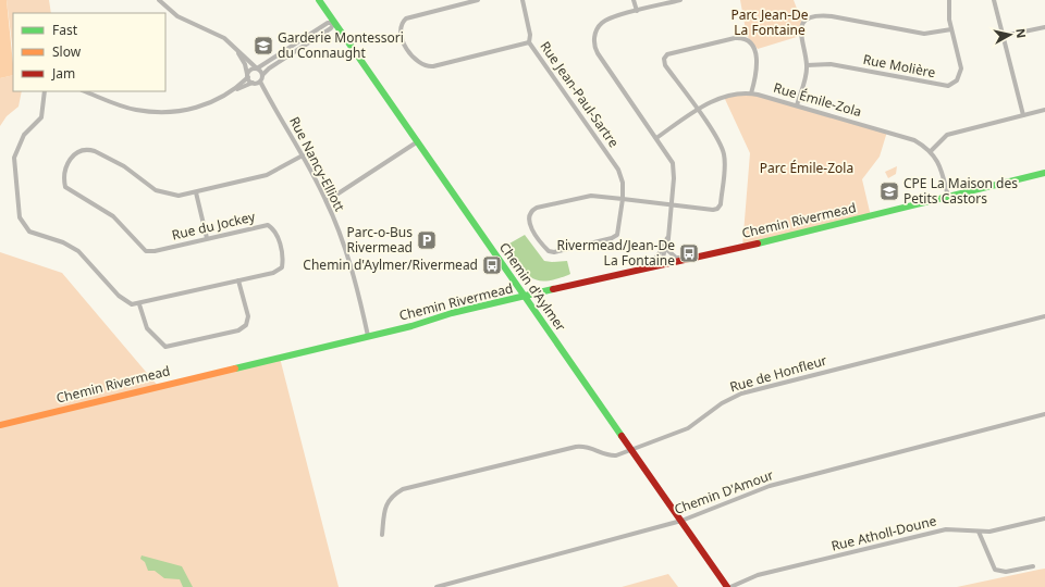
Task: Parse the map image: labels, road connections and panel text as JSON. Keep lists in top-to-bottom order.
{
  "streets": {
    "street": [
      "Rue Molière",
      "Rue Jean-Paul-Sartre",
      "Rue Émile-Zola",
      "Rue Nancy-Elliott",
      "Chemin Rivermead",
      "Rue du Jockey",
      "Chemin d'Aylmer",
      "Rue de Honfleur",
      "Chemin D'Amour",
      "Rue Atholl-Doune"
    ]
  },
  "crossings": [
    ["Rue Nancy-Elliott", "Chemin Rivermead"],
    ["Rue Nancy-Elliott", "Rue du Jockey"],
    ["Chemin Rivermead", "Chemin d'Aylmer"],
    ["Chemin d'Aylmer", "Rue de Honfleur"],
    ["Chemin d'Aylmer", "Chemin D'Amour"]
  ],
  "parks": ["Parc Jean-De La Fontaine", "Parc Émile-Zola"],
  "places": {
    "school or university": ["Garderie Montessori du Connaught", "CPE La Maison des Petits Castors"],
    "parking": ["Parc-o-Bus Rivermead"],
    "bus stop": ["Rivermead/Jean-De La Fontaine", "Chemin d'Aylmer/Rivermead"]
  },
  "legend": ["Fast", "Slow", "Jam"],
  "north": "right"
}
